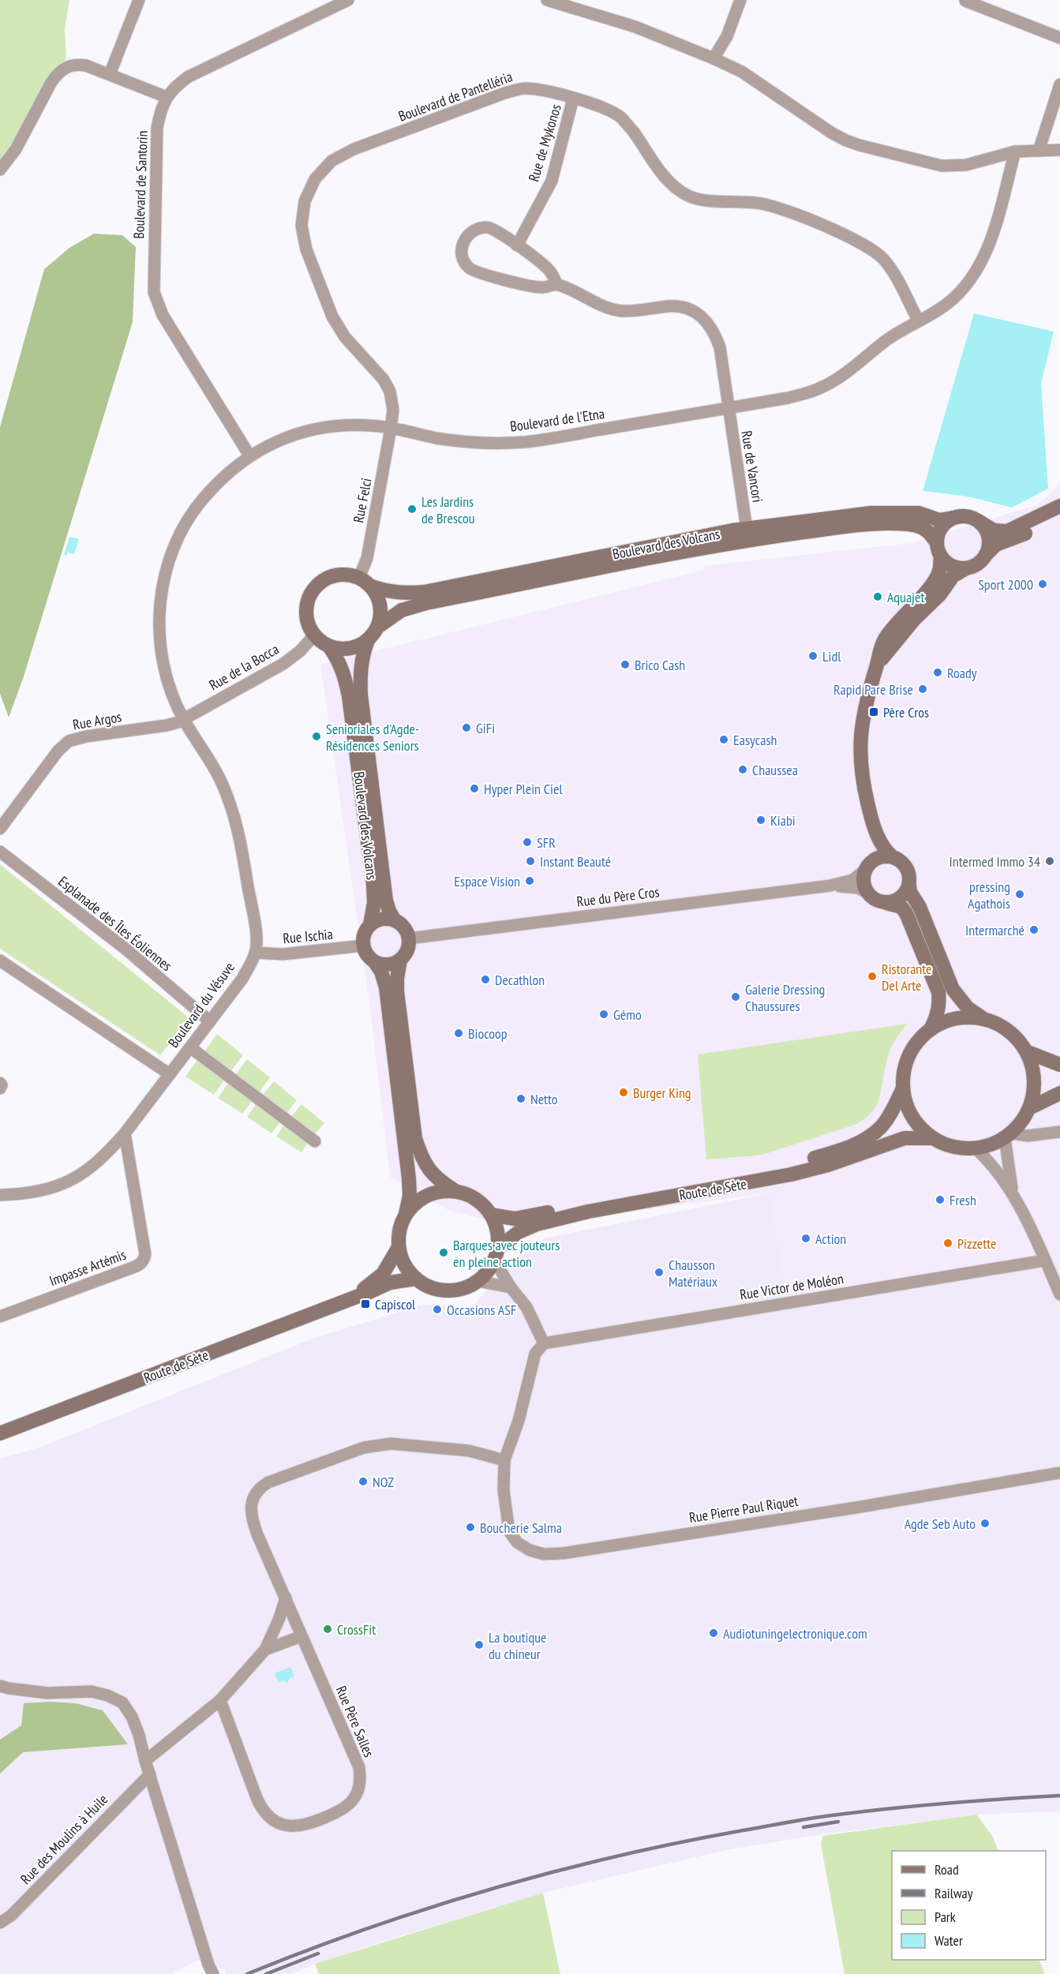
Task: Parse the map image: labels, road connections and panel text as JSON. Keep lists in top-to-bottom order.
{
  "streets": {
    "street": [
      "Boulevard de Pantelléria",
      "Rue de Mykonos",
      "Boulevard de Santorin",
      "Boulevard de l'Etna",
      "Rue de Vancori",
      "Rue Felci",
      "Boulevard des Volcans",
      "Rue de la Bocca",
      "Rue Argos",
      "Rue du Père Cros",
      "Esplanade des Îles Éoliennes",
      "Rue Ischia",
      "Boulevard du Vésuve",
      "Route de Sète",
      "Impasse Artémis",
      "Rue Victor de Moléon",
      "Rue Pierre Paul Riquet",
      "Rue Père Salles",
      "Rue des Moulins à Huile"
    ]
  },
  "crossings": [
    ["Boulevard de Pantelléria", "Rue de Mykonos"],
    ["Boulevard de Pantelléria", "Boulevard de l'Etna"],
    ["Boulevard de Pantelléria", "Rue Felci"],
    ["Boulevard de Santorin", "Boulevard de l'Etna"],
    ["Boulevard de l'Etna", "Rue de Vancori"],
    ["Boulevard de l'Etna", "Rue Felci"],
    ["Boulevard de l'Etna", "Rue de la Bocca"],
    ["Boulevard de l'Etna", "Rue Argos"],
    ["Boulevard de l'Etna", "Boulevard du Vésuve"],
    ["Rue de Vancori", "Boulevard des Volcans"],
    ["Rue Felci", "Boulevard des Volcans"],
    ["Rue Felci", "Rue de la Bocca"],
    ["Boulevard des Volcans", "Rue de la Bocca"],
    ["Boulevard des Volcans", "Rue du Père Cros"],
    ["Boulevard des Volcans", "Rue Ischia"],
    ["Rue de la Bocca", "Rue Argos"],
    ["Rue de la Bocca", "Boulevard du Vésuve"],
    ["Rue Argos", "Boulevard du Vésuve"],
    ["Rue du Père Cros", "Rue Ischia"],
    ["Esplanade des Îles Éoliennes", "Boulevard du Vésuve"],
    ["Rue Ischia", "Boulevard du Vésuve"],
    ["Boulevard du Vésuve", "Impasse Artémis"],
    ["Rue Pierre Paul Riquet", "Rue Père Salles"]
  ],
  "places": {
    "other": [
      "Les Jardins de Brescou",
      "Sport 2000",
      "Aquajet",
      "Lidl",
      "Brico Cash",
      "Roady",
      "Rapid Pare Brise",
      "GiFi",
      "Senioriales d'Agde- Résidences Seniors",
      "Easycash",
      "Chaussea",
      "Hyper Plein Ciel",
      "Kiabi",
      "SFR",
      "Instant Beauté",
      "Intermed Immo 34",
      "Espace Vision",
      "pressing Agathois",
      "Intermarché",
      "Ristorante Del Arte",
      "Decathlon",
      "Galerie Dressing Chaussures",
      "Gémo",
      "Biocoop",
      "Burger King",
      "Netto",
      "Fresh",
      "Action",
      "Pizzette",
      "Barques avec jouteurs en pleine action",
      "Chausson Matériaux",
      "Occasions ASF",
      "NOZ",
      "Agde Seb Auto",
      "Boucherie Salma",
      "CrossFit",
      "Audiotuningelectronique.com",
      "La boutique du chineur"
    ],
    "transit": ["Père Cros", "Capiscol"]
  },
  "legend": [
    "Road",
    "Railway",
    "Park",
    "Water"
  ]
}
